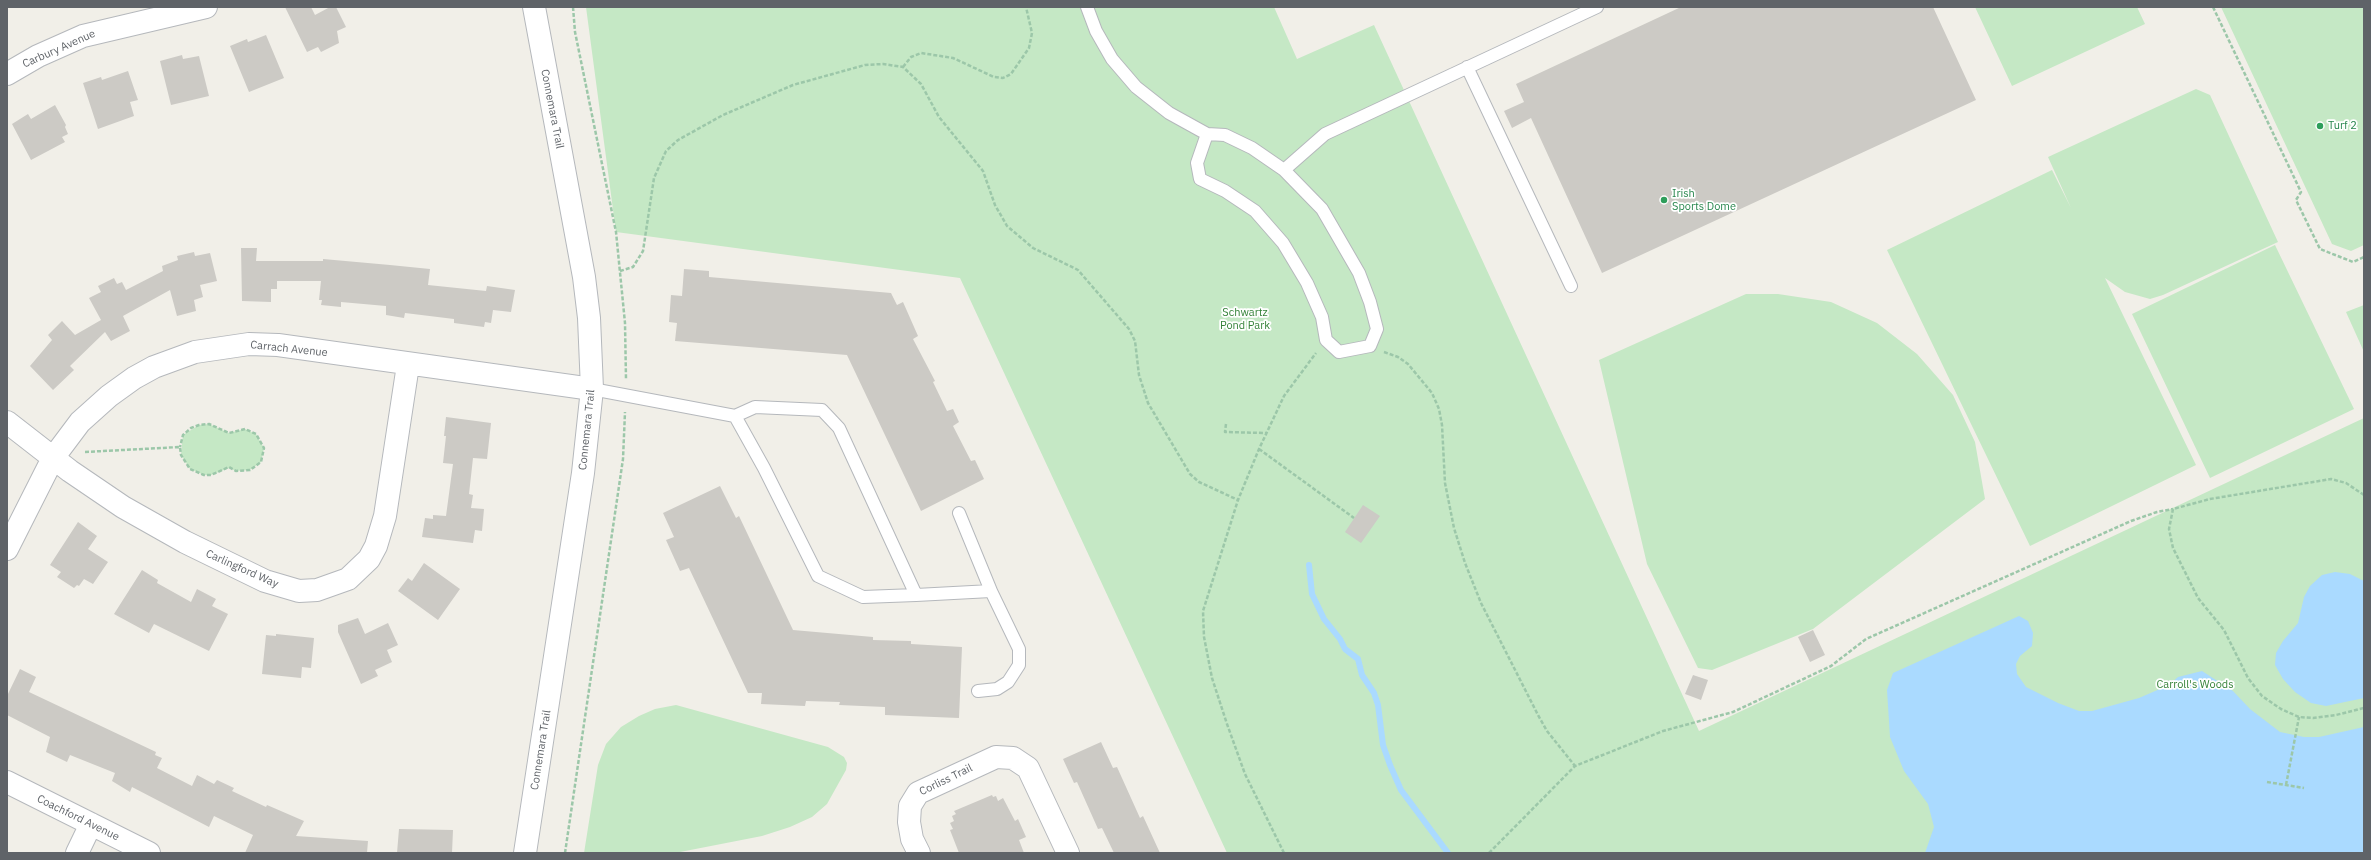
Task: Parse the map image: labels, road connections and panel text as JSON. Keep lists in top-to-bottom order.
{
  "streets": {
    "street": [
      "Carbury Avenue",
      "Connemara Trail",
      "Carrach Avenue",
      "Carlingford Way",
      "Corliss Trail",
      "Coachford Avenue"
    ]
  },
  "crossings": [
    ["Connemara Trail", "Carrach Avenue"],
    ["Carrach Avenue", "Carlingford Way"]
  ],
  "parks": ["Schwartz Pond Park", "Carroll's Woods"],
  "places": ["Turf 2", "Irish Sports Dome"]
}
